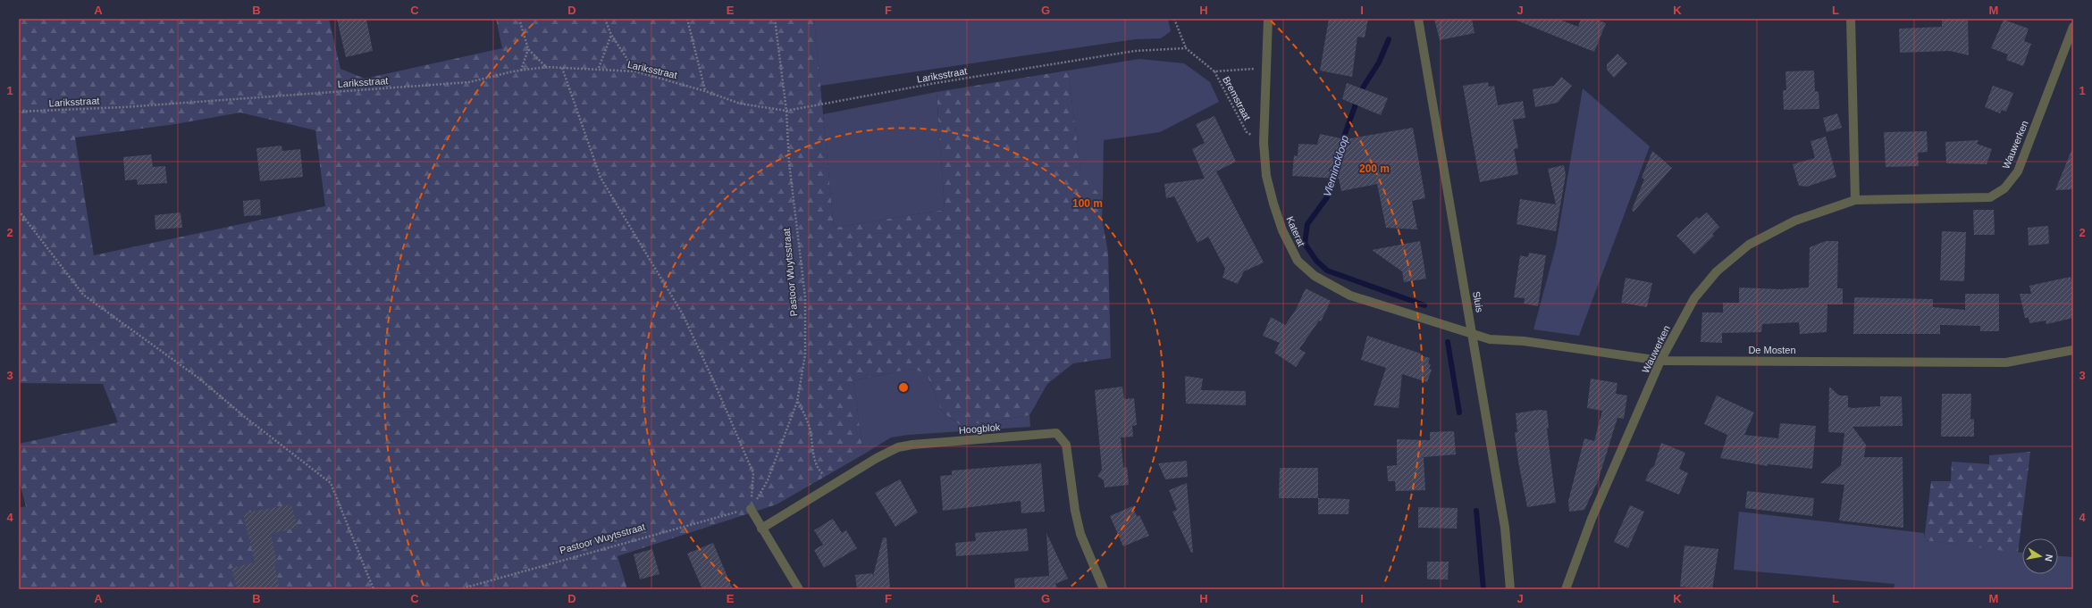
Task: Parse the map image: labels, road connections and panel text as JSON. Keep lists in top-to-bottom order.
{
  "streets": {
    "street": [
      "Wauwerken",
      "Katerat",
      "Sluis",
      "De Mosten",
      "Hoogblok"
    ],
    "path": ["Lariksstraat", "Bremstraat", "Pastoor Wuytsstraat"]
  },
  "crossings": [
    ["Lariksstraat", "Pastoor Wuytsstraat"],
    ["Bremstraat", "Katerat"],
    ["Wauwerken", "De Mosten"],
    ["Katerat", "Sluis"],
    ["Katerat", "De Mosten"],
    ["Sluis", "De Mosten"]
  ],
  "water": ["Vleminckloop"],
  "north": "right",
  "grid": {
    "columns": [
      "A",
      "B",
      "C",
      "D",
      "E",
      "F",
      "G",
      "H",
      "I",
      "J",
      "K",
      "L",
      "M"
    ],
    "rows": [
      "1",
      "2",
      "3",
      "4"
    ]
  },
  "rings": ["200 m", "100 m"]
}
